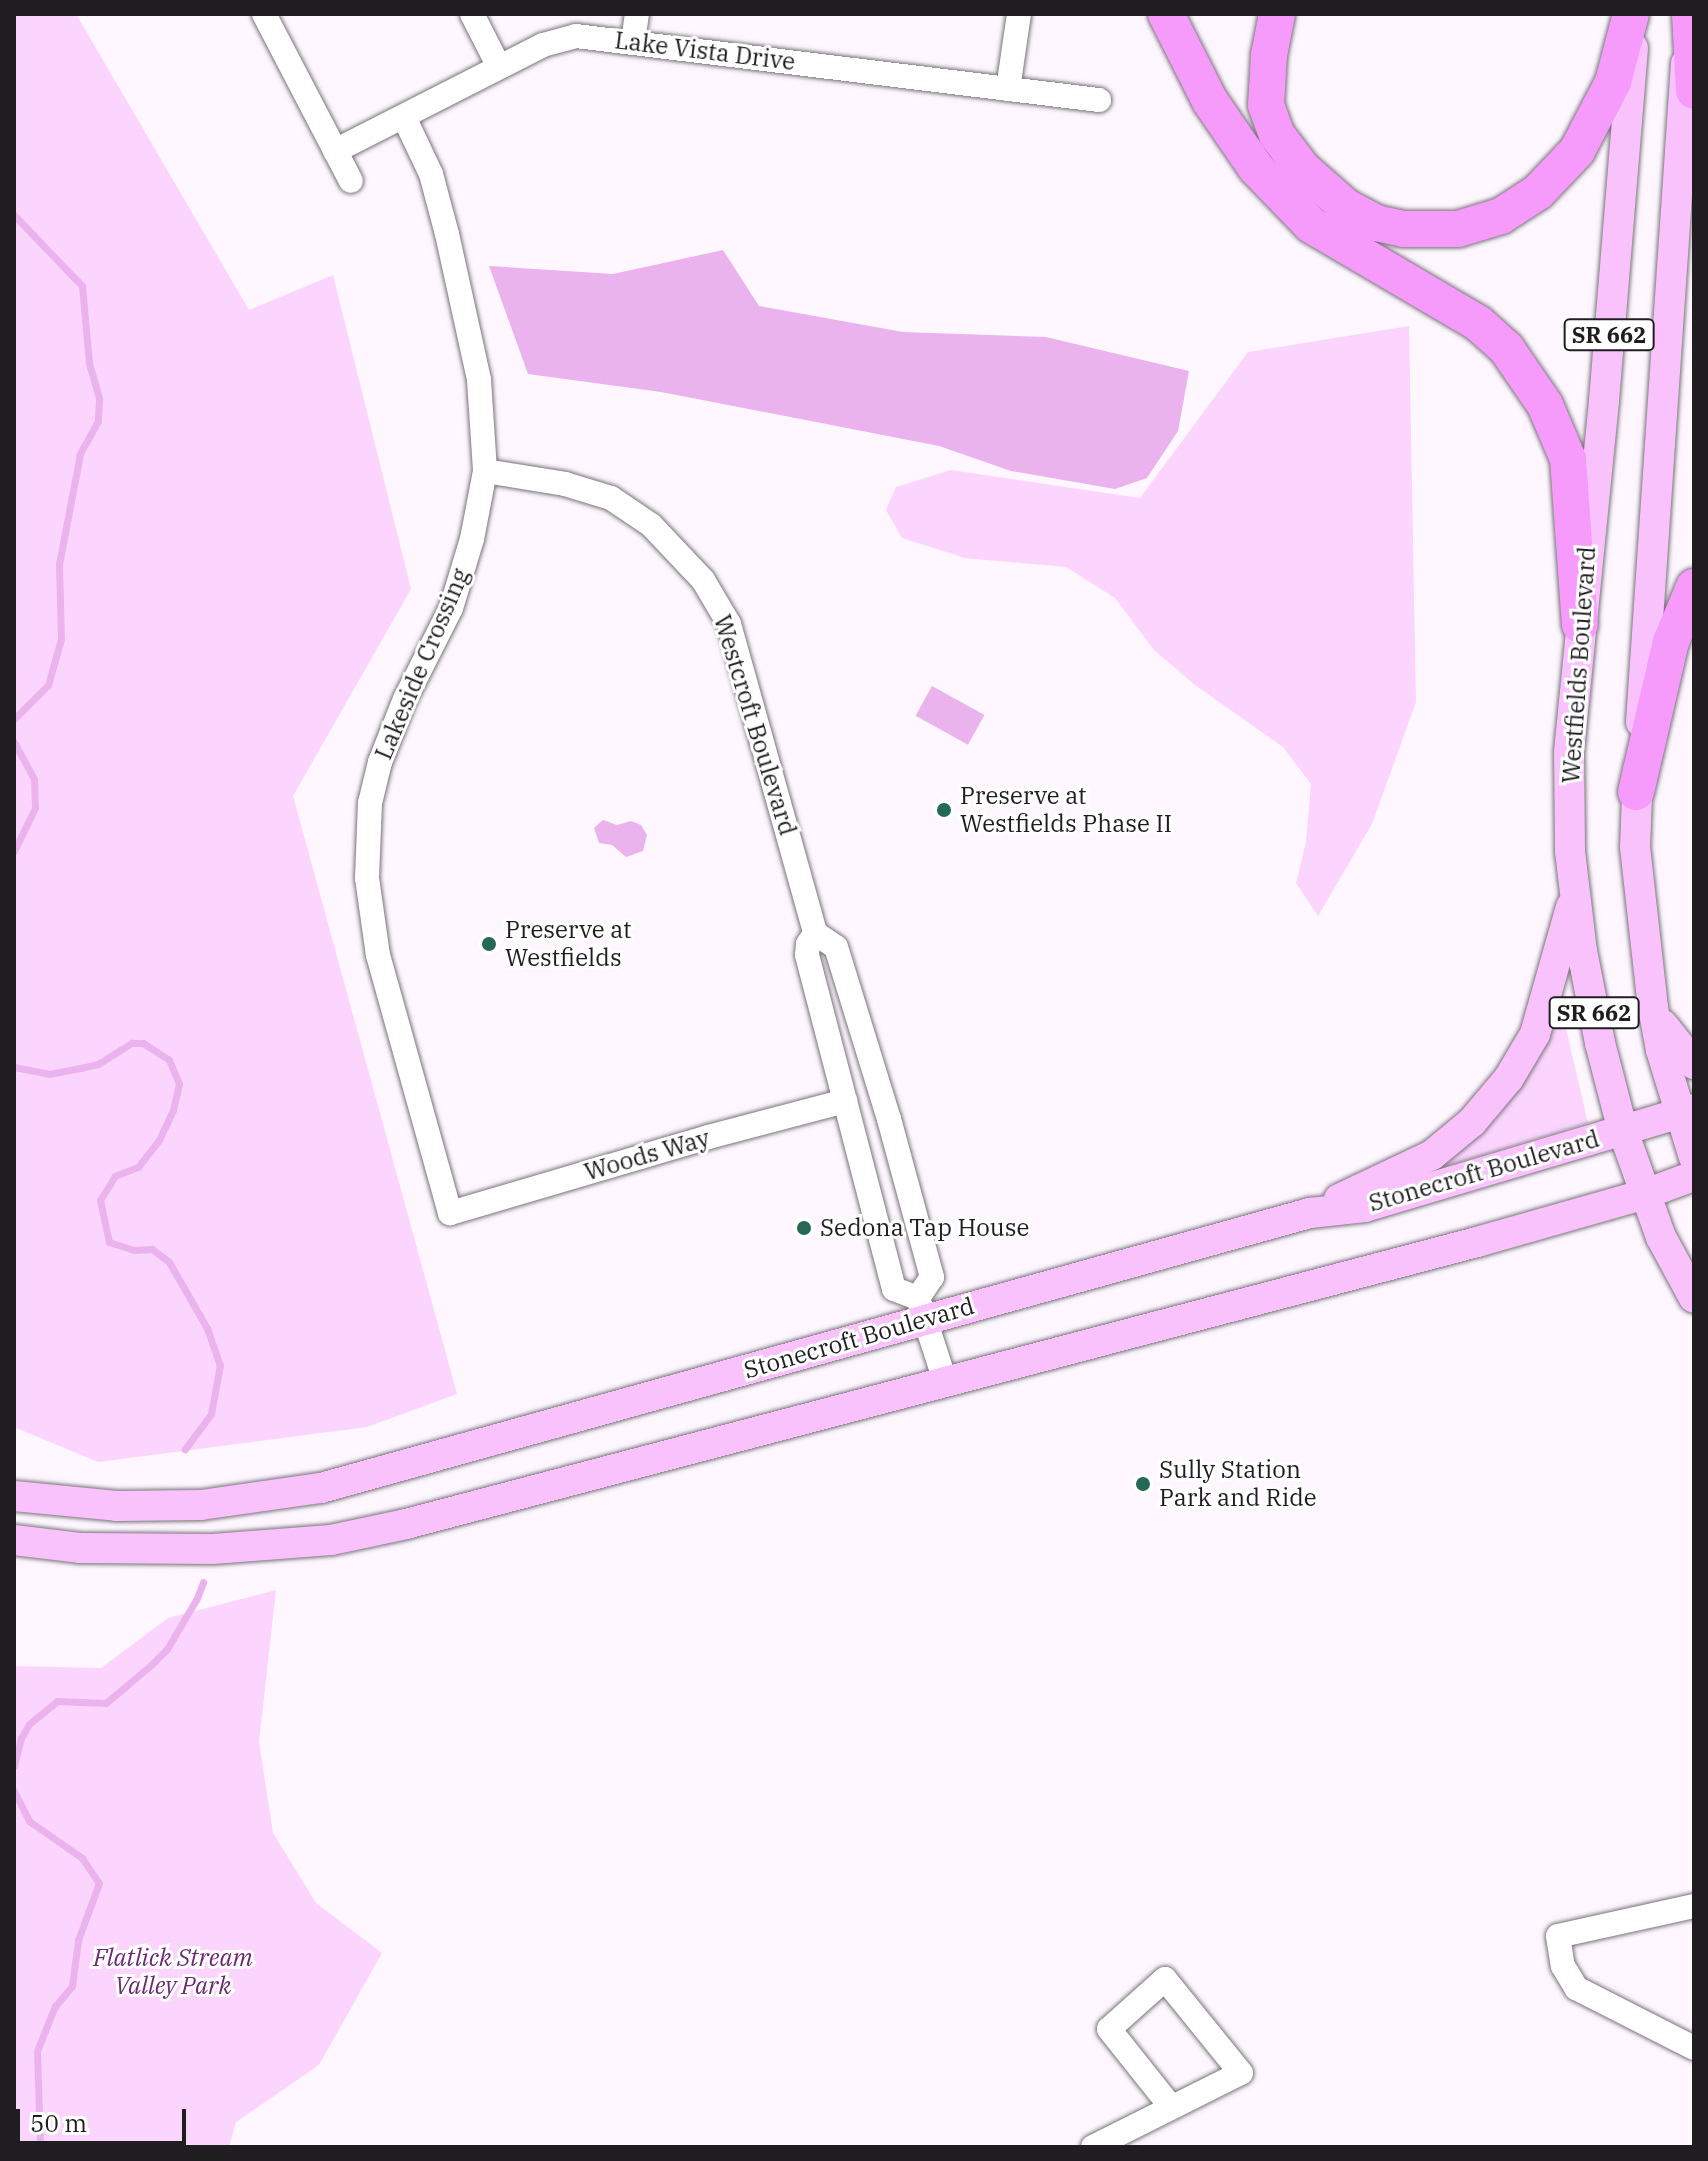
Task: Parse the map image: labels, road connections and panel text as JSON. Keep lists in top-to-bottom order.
{
  "streets": {
    "main road": ["SR 662", "Westfields Boulevard", "Stonecroft Boulevard"],
    "street": [
      "Lake Vista Drive",
      "Lakeside Crossing",
      "Westcroft Boulevard",
      "Woods Way"
    ]
  },
  "crossings": [
    ["Lake Vista Drive", "Lakeside Crossing"],
    ["SR 662", "Stonecroft Boulevard"],
    ["Lakeside Crossing", "Westcroft Boulevard"],
    ["Lakeside Crossing", "Woods Way"],
    ["Westfields Boulevard", "Stonecroft Boulevard"],
    ["Westcroft Boulevard", "Woods Way"],
    ["Westcroft Boulevard", "Stonecroft Boulevard"]
  ],
  "parks": ["Flatlick Stream Valley Park"],
  "places": [
    "Preserve at Westfields Phase II",
    "Preserve at Westfields",
    "Sedona Tap House",
    "Sully Station Park and Ride"
  ],
  "scale_bar": "50 m"
}
